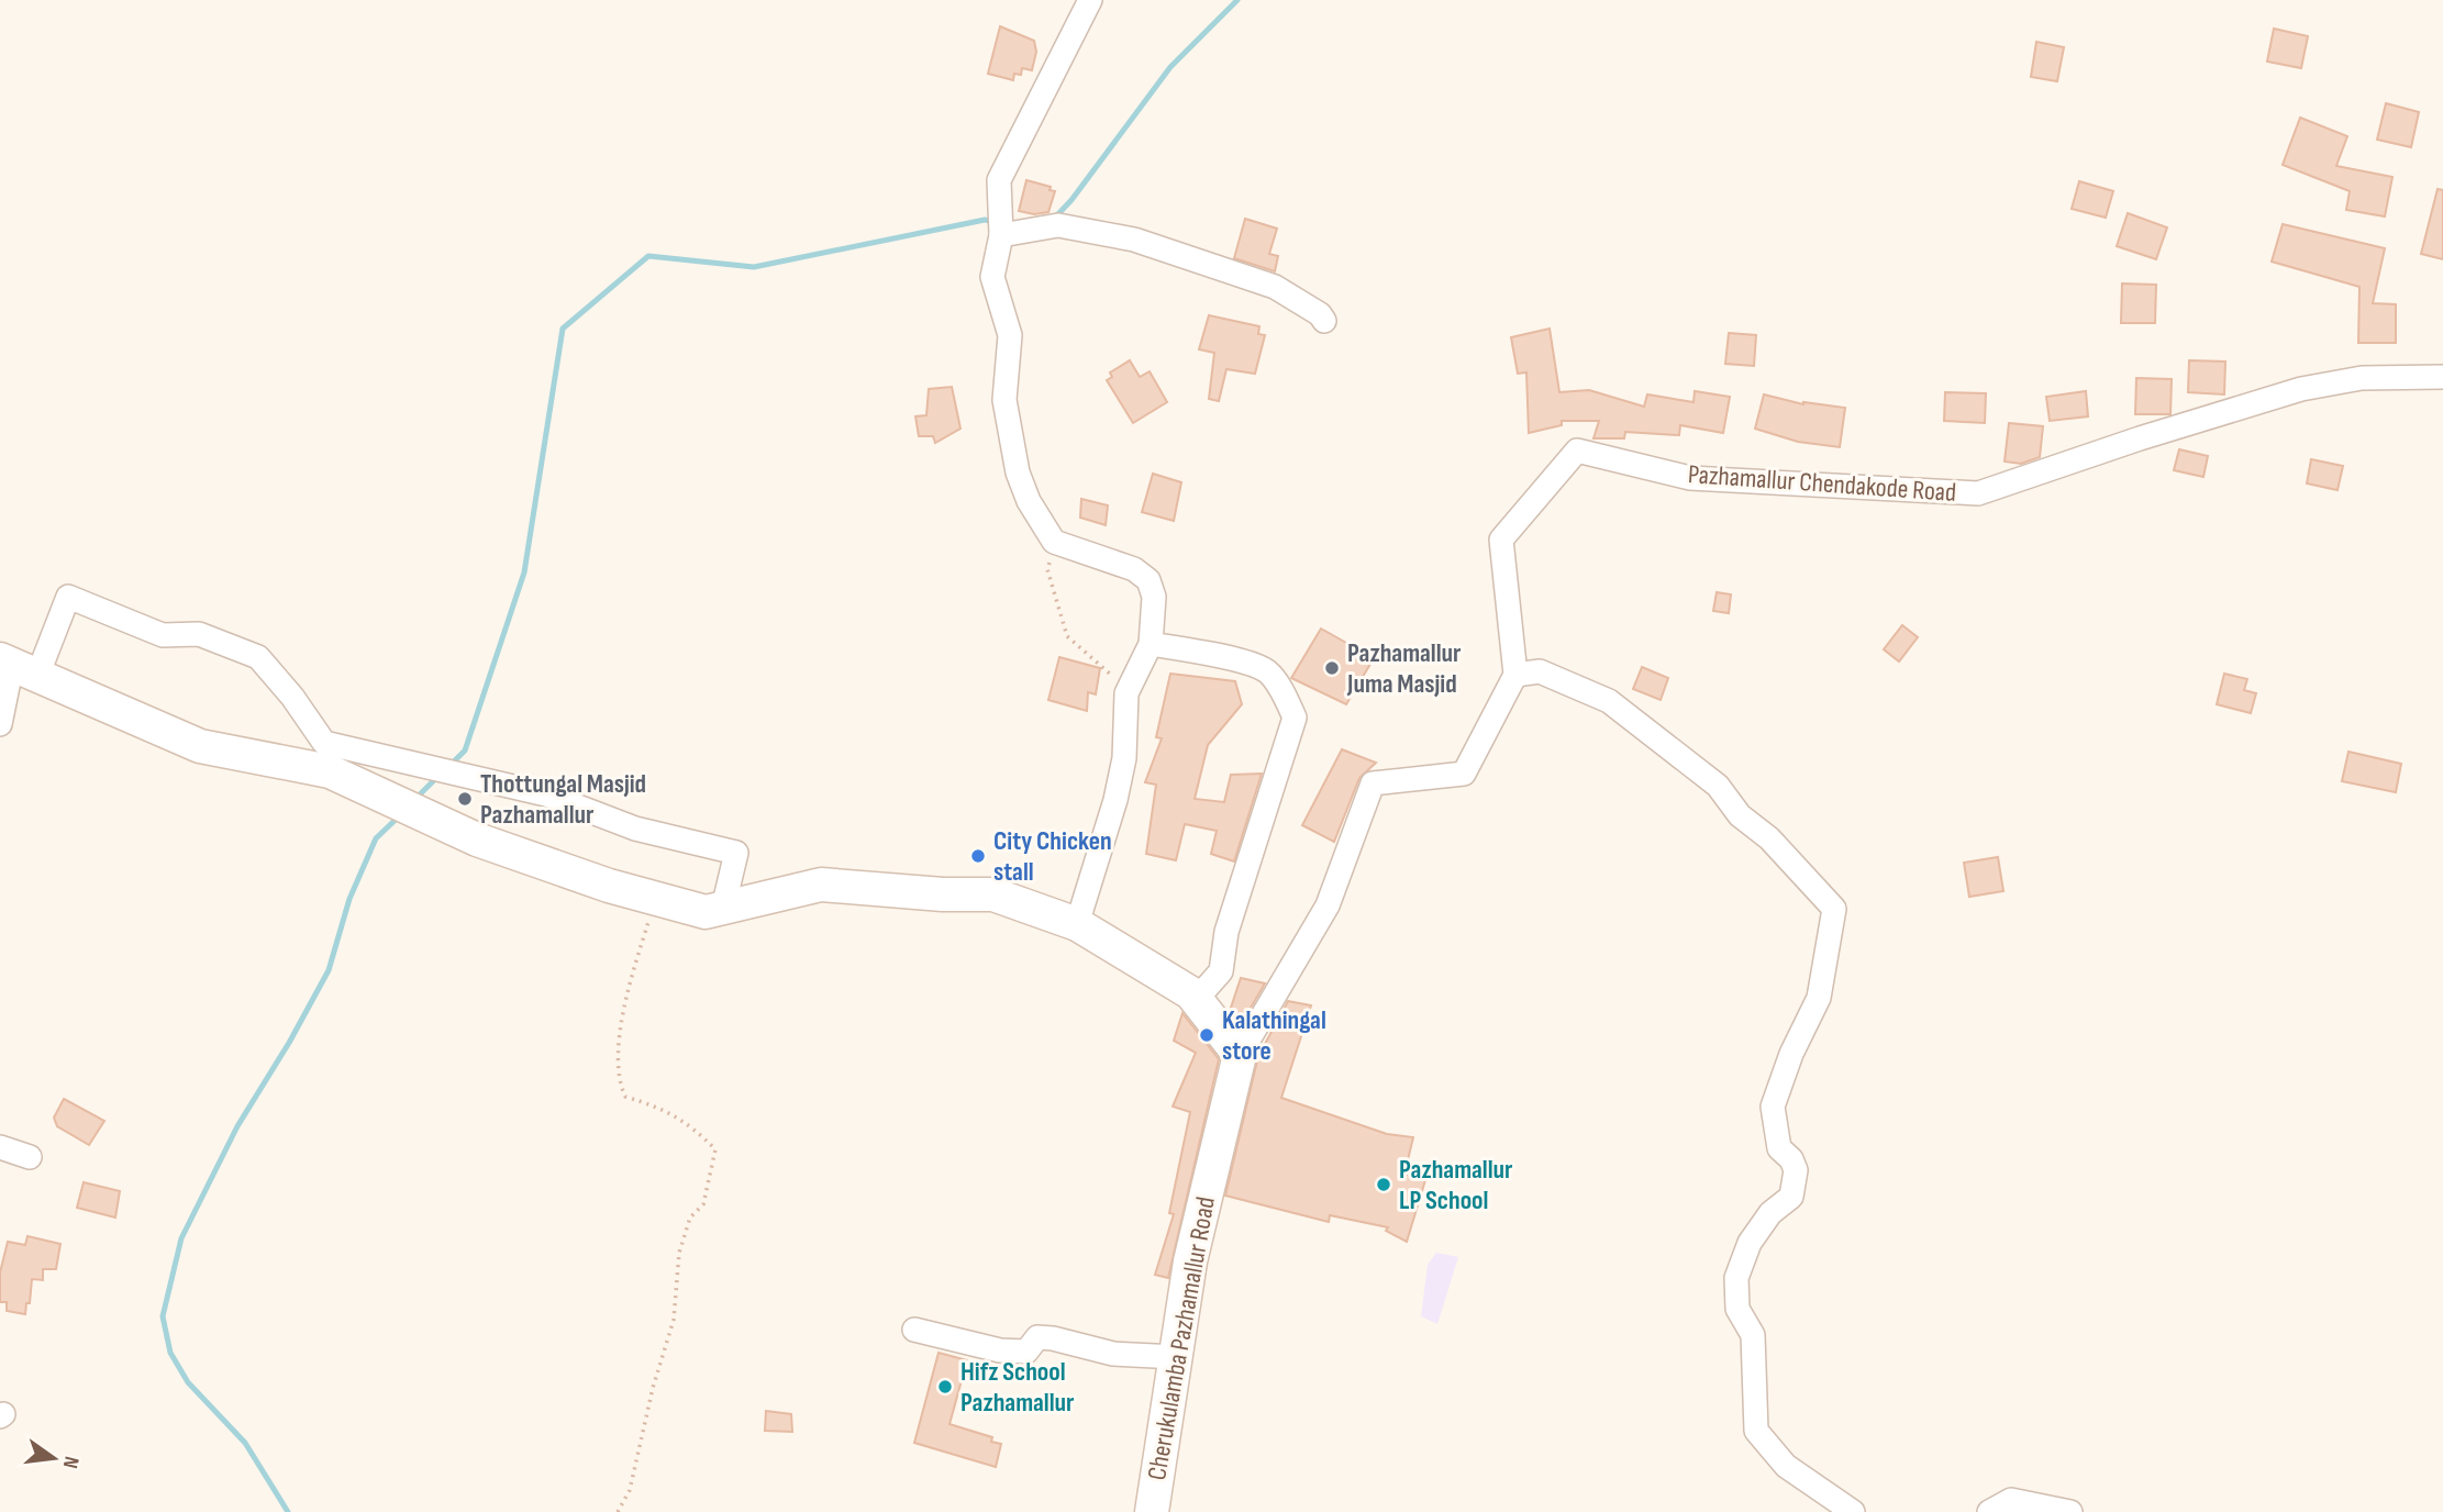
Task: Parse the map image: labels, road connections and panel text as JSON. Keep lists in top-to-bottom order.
{
  "streets": {
    "street": ["Pazhamallur Chendakode Road", "Cherukulamba Pazhamallur Road"]
  },
  "places": [
    "Pazhamallur Juma Masjid",
    "Thottungal Masjid Pazhamallur",
    "City Chicken stall",
    "Kalathingal store",
    "Pazhamallur LP School",
    "Hifz School Pazhamallur"
  ],
  "north": "right"
}
